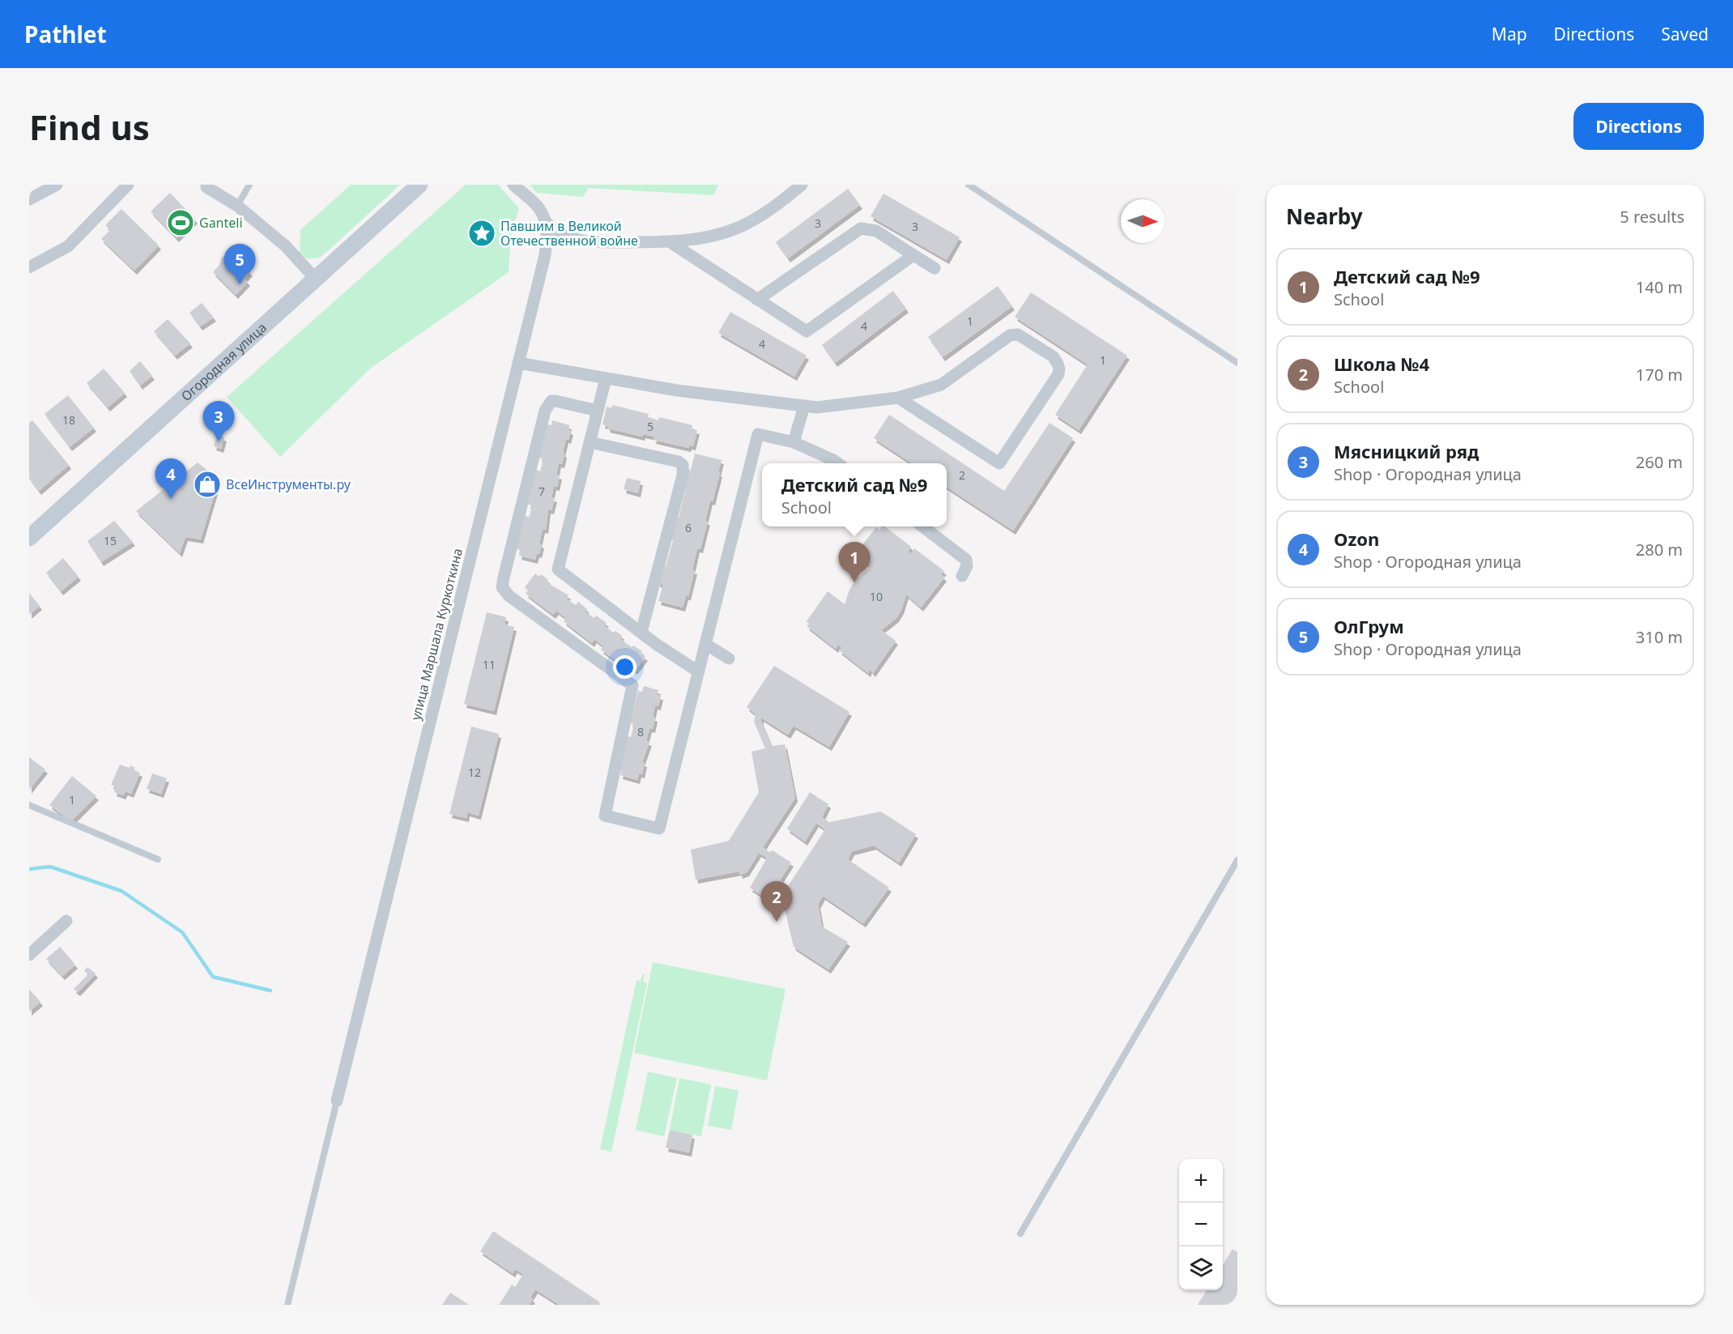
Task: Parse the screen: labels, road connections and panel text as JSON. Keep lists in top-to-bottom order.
{
  "streets": {
    "main road": ["Огородная улица"],
    "street": ["улица Маршала Куркоткина"]
  },
  "places": {
    "sports": ["Ganteli"],
    "place": ["Павшим в Великой Отечественной войне"],
    "shop": ["ВсеИнструменты.ру"]
  },
  "house_numbers": [
    "3",
    "3",
    "1",
    "4",
    "4",
    "1",
    "18",
    "5",
    "2",
    "7",
    "6",
    "15",
    "10",
    "11",
    "8",
    "12",
    "1"
  ],
  "north": "right",
  "page": {
    "header": "Pathlet",
    "nav": ["Map", "Directions", "Saved"],
    "buttons": "Directions",
    "title": "Find us",
    "heading": ["Nearby", "5 results"],
    "pins": [
      "5",
      "3",
      "4",
      "1",
      "2"
    ],
    "list": [
      {
        "mark": "1",
        "name": "Детский сад №9",
        "note": "School",
        "value": "140 m"
      },
      {
        "mark": "2",
        "name": "Школа №4",
        "note": "School",
        "value": "170 m"
      },
      {
        "mark": "3",
        "name": "Мясницкий ряд",
        "note": "Shop · Огородная улица",
        "value": "260 m"
      },
      {
        "mark": "4",
        "name": "Ozon",
        "note": "Shop · Огородная улица",
        "value": "280 m"
      },
      {
        "mark": "5",
        "name": "ОлГрум",
        "note": "Shop · Огородная улица",
        "value": "310 m"
      }
    ],
    "popup": ["Детский сад №9", "School"],
    "map_buttons": ["+", "−"]
  }
}
